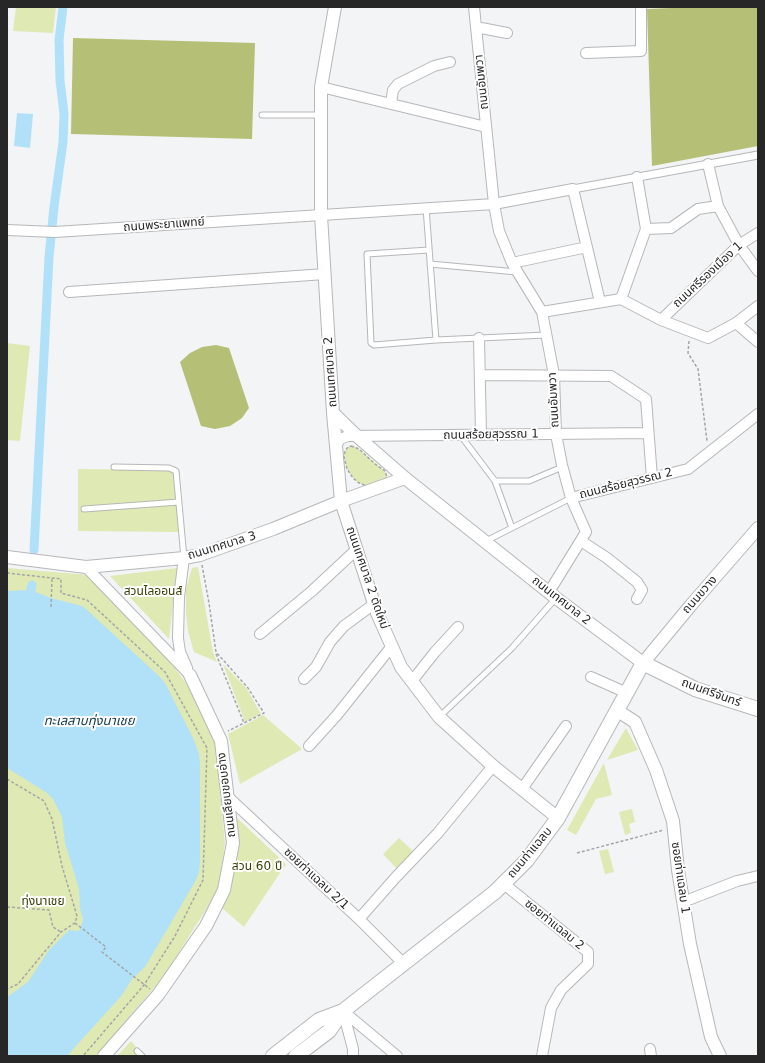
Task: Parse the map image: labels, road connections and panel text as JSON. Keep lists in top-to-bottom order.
{
  "streets": {
    "main road": ["ถนนศรีจันทร์", "ถนนท่าแฉลบ"],
    "street": [
      "ถนนอัมพวา",
      "ถนนพระยาแพทย์",
      "ถนนศรีรองเมือง 1",
      "ถนนเทศบาล 2",
      "ถนนสร้อยสุวรรณ 1",
      "ถนนสร้อยสุวรรณ 2",
      "ถนนเทศบาล 3",
      "ถนนเทศบาล 2 ตัดใหม่",
      "ถนนขวาง",
      "ถนนเลียบขอบอ่าง",
      "ซอยท่าแฉลบ 1",
      "ซอยท่าแฉลบ 2/1",
      "ซอยท่าแฉลบ 2"
    ]
  },
  "crossings": [
    ["ถนนอัมพวา", "ถนนเทศบาล 2"],
    ["ถนนอัมพวา", "ถนนสร้อยสุวรรณ 1"],
    ["ถนนอัมพวา", "ถนนสร้อยสุวรรณ 2"],
    ["ถนนพระยาแพทย์", "ถนนเทศบาล 2"],
    ["ถนนเทศบาล 2", "ถนนสร้อยสุวรรณ 1"],
    ["ถนนเทศบาล 2", "ถนนสร้อยสุวรรณ 2"],
    ["ถนนเทศบาล 2", "ถนนเทศบาล 3"],
    ["ถนนเทศบาล 2", "ถนนเทศบาล 2 ตัดใหม่"],
    ["ถนนเทศบาล 2", "ถนนขวาง"],
    ["ถนนเทศบาล 2", "ถนนศรีจันทร์"],
    ["ถนนเทศบาล 2", "ถนนท่าแฉลบ"],
    ["ถนนสร้อยสุวรรณ 1", "ถนนเทศบาล 2 ตัดใหม่"],
    ["ถนนเทศบาล 3", "ถนนเทศบาล 2 ตัดใหม่"],
    ["ถนนเทศบาล 3", "ถนนเลียบขอบอ่าง"],
    ["ถนนเทศบาล 2 ตัดใหม่", "ถนนท่าแฉลบ"],
    ["ถนนขวาง", "ถนนศรีจันทร์"],
    ["ถนนขวาง", "ถนนท่าแฉลบ"],
    ["ถนนศรีจันทร์", "ถนนท่าแฉลบ"],
    ["ถนนเลียบขอบอ่าง", "ซอยท่าแฉลบ 2/1"],
    ["ถนนท่าแฉลบ", "ซอยท่าแฉลบ 1"],
    ["ถนนท่าแฉลบ", "ซอยท่าแฉลบ 2/1"],
    ["ถนนท่าแฉลบ", "ซอยท่าแฉลบ 2"]
  ],
  "water": ["ทะเลสาบทุ่งนาเชย"],
  "parks": ["สวนไลออนส์", "สวน 60 ปี", "ทุ่งนาเชย"]
}
